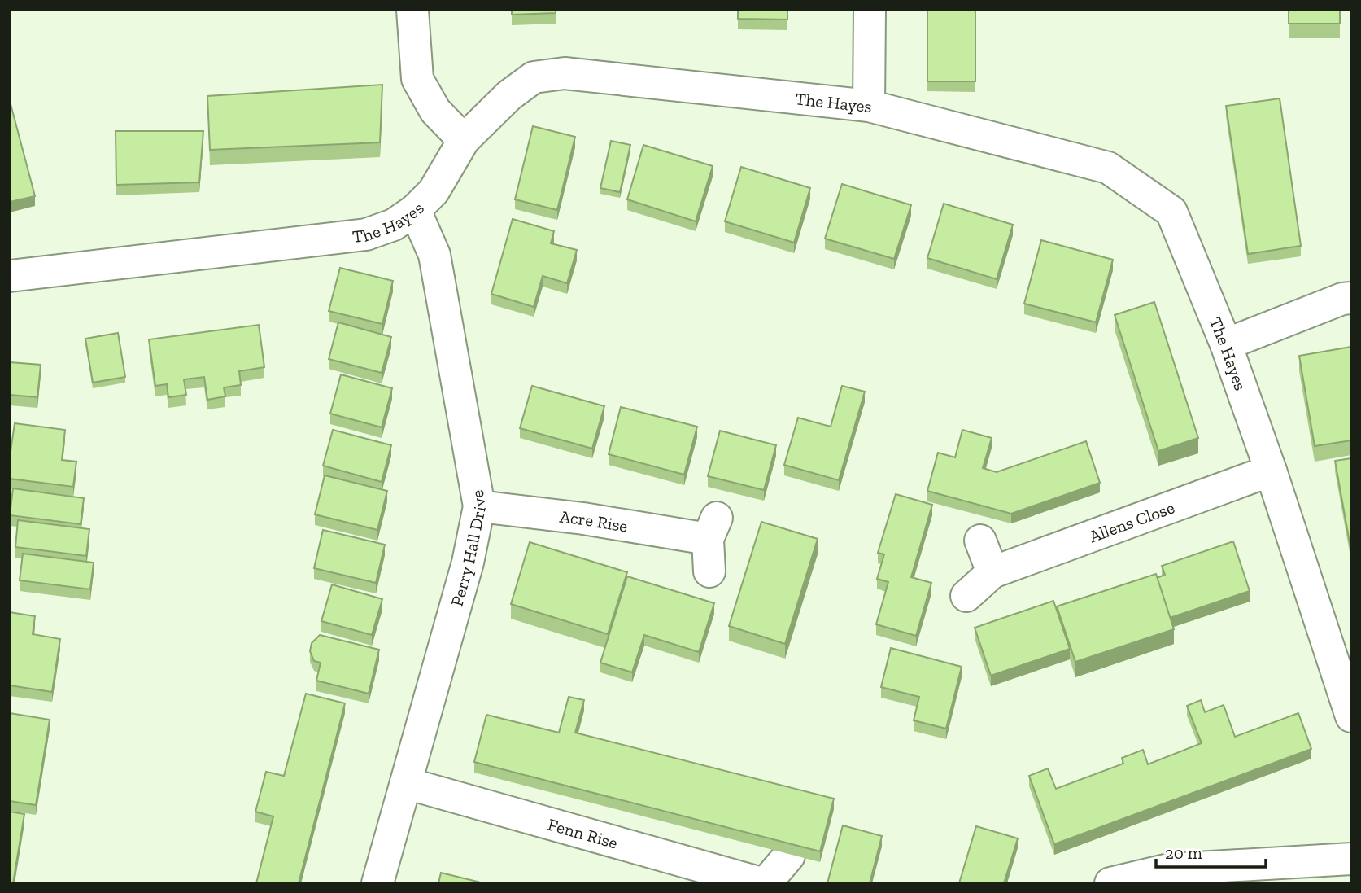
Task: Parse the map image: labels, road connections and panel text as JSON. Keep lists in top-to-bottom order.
{
  "streets": {
    "street": [
      "The Hayes",
      "Acre Rise",
      "Allens Close",
      "Perry Hall Drive",
      "Fenn Rise"
    ]
  },
  "crossings": [
    ["The Hayes", "Allens Close"],
    ["The Hayes", "Perry Hall Drive"],
    ["Acre Rise", "Perry Hall Drive"],
    ["Perry Hall Drive", "Fenn Rise"]
  ],
  "scale_bar": "20 m"
}
